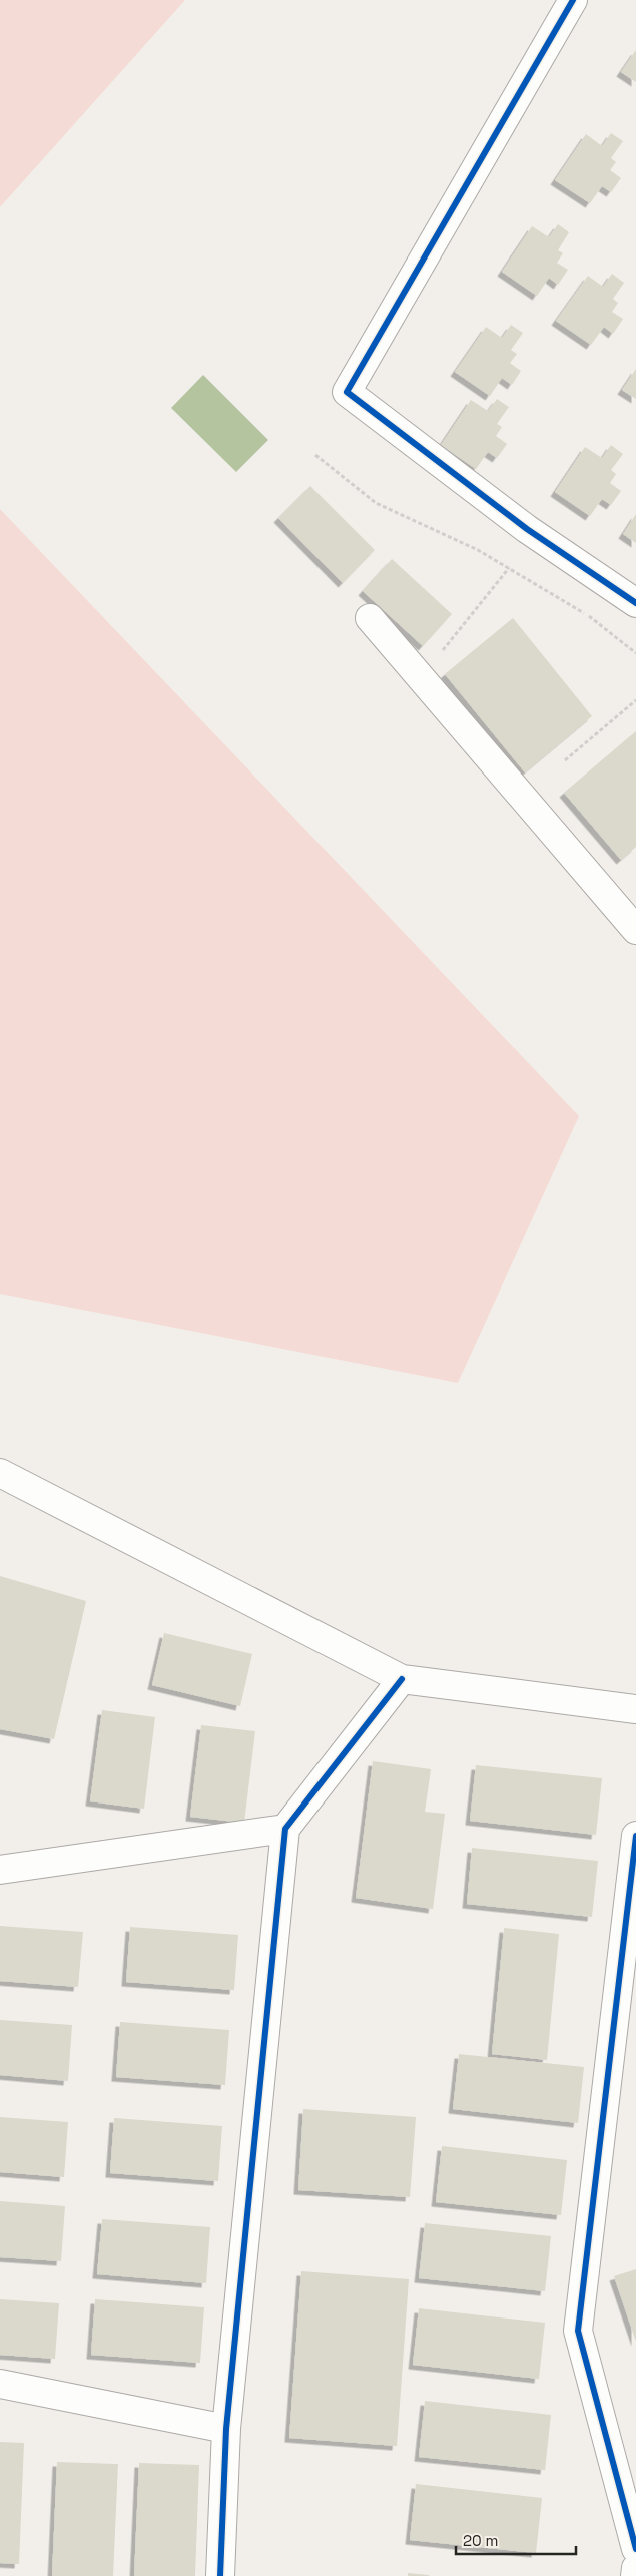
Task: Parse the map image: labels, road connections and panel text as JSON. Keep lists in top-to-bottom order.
{
  "scale_bar": "20 m"
}
